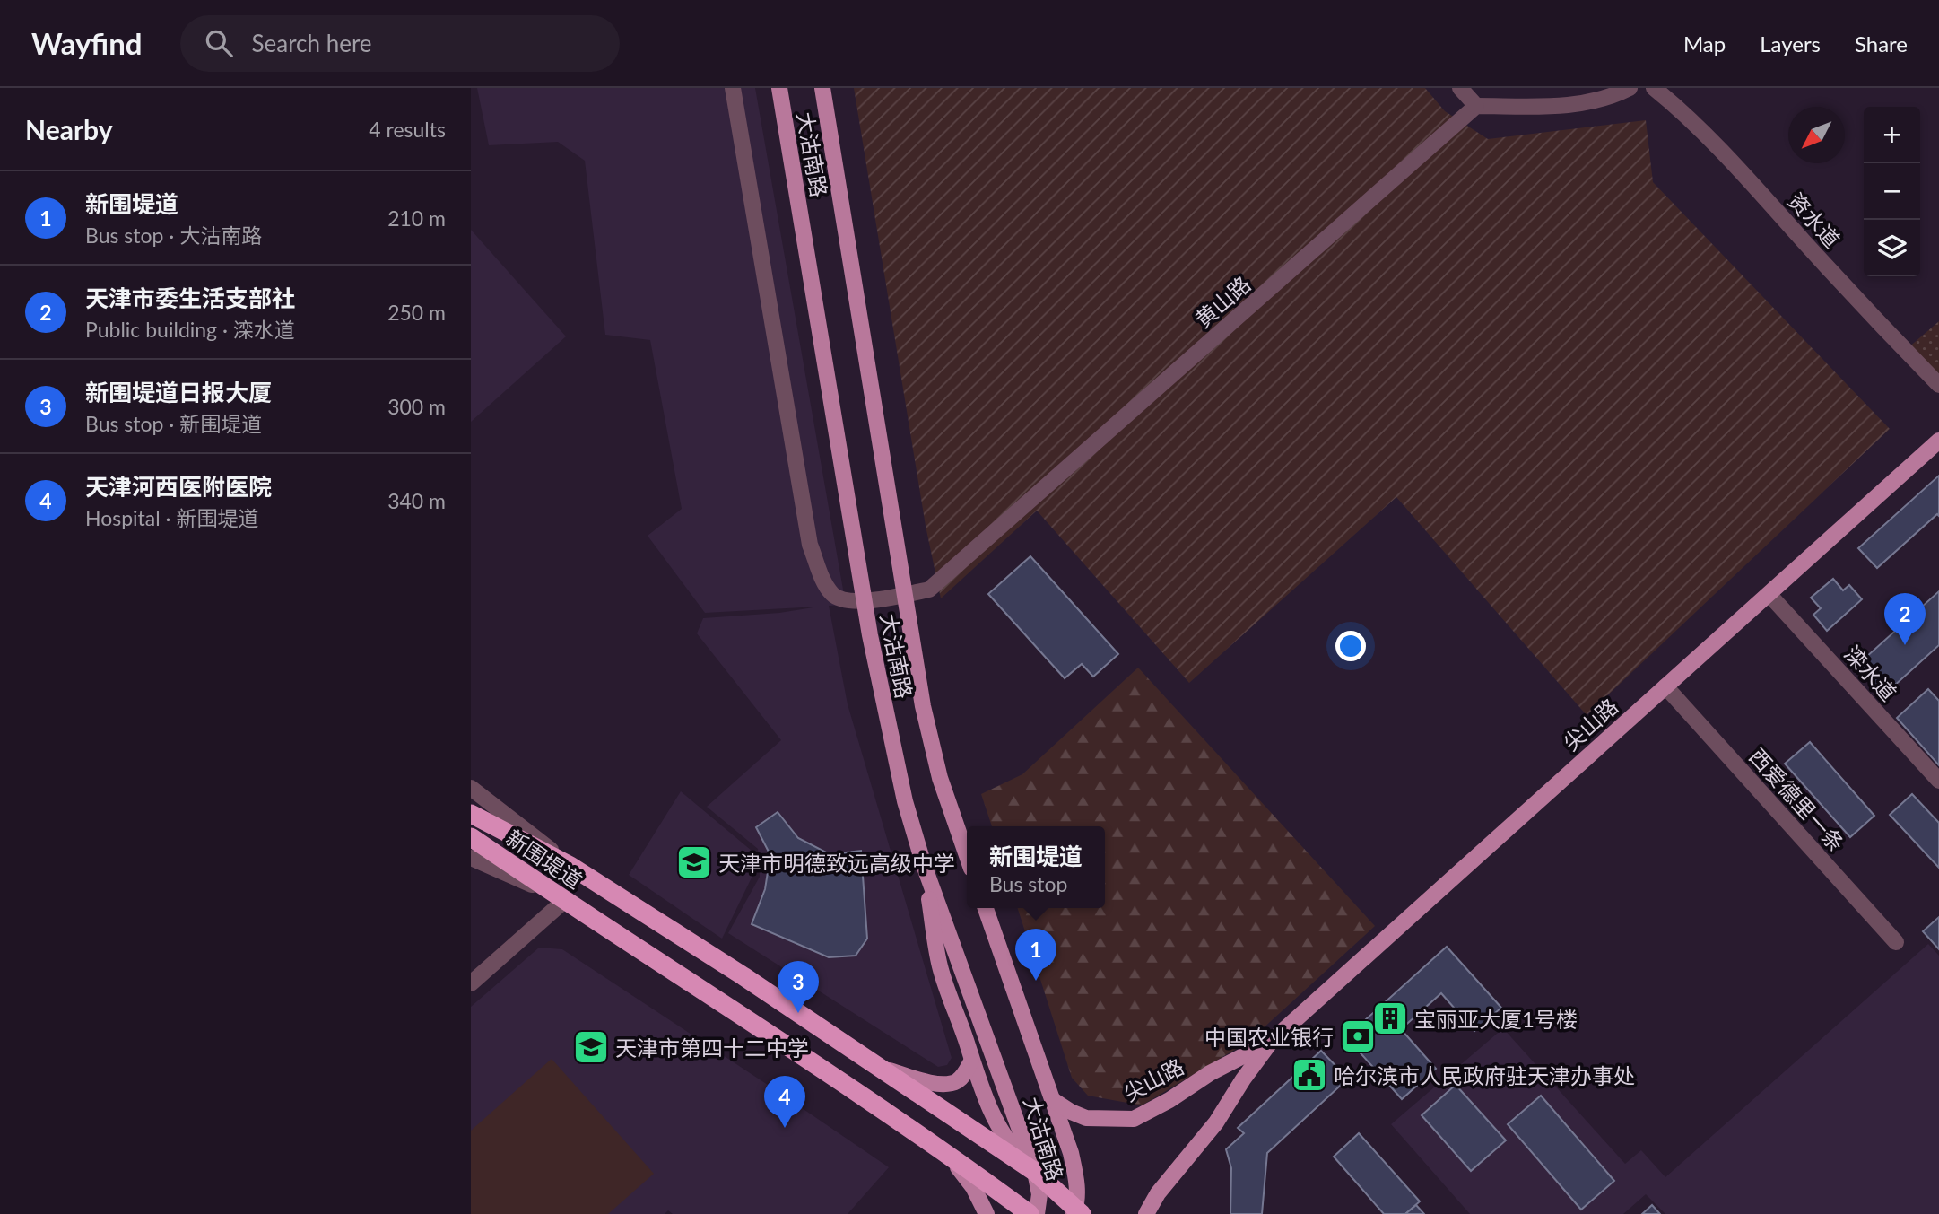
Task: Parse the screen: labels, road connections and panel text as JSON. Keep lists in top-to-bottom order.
{
  "streets": {
    "highway": ["新围堤道"],
    "main road": ["大沽南路", "尖山路"],
    "street": [
      "资水道",
      "黄山路",
      "滦水道",
      "西爱德里一条"
    ]
  },
  "crossings": [
    ["大沽南路", "黄山路"],
    ["大沽南路", "尖山路"],
    ["大沽南路", "新围堤道"],
    ["滦水道", "尖山路"],
    ["尖山路", "西爱德里一条"]
  ],
  "places": {
    "school or university": ["天津市明德致远高级中学", "天津市第四十二中学"],
    "building": ["宝丽亚大厦1号楼"],
    "bank": ["中国农业银行"],
    "public building": ["哈尔滨市人民政府驻天津办事处"]
  },
  "north": "bottom left",
  "page": {
    "header": "Wayfind",
    "search": "Search here",
    "nav": ["Map", "Layers", "Share"],
    "heading": ["Nearby", "4 results"],
    "map_buttons": ["+", "−"],
    "list": [
      {
        "mark": "1",
        "name": "新围堤道",
        "note": "Bus stop · 大沽南路",
        "value": "210 m"
      },
      {
        "mark": "2",
        "name": "天津市委生活支部社",
        "note": "Public building · 滦水道",
        "value": "250 m"
      },
      {
        "mark": "3",
        "name": "新围堤道日报大厦",
        "note": "Bus stop · 新围堤道",
        "value": "300 m"
      },
      {
        "mark": "4",
        "name": "天津河西医附医院",
        "note": "Hospital · 新围堤道",
        "value": "340 m"
      }
    ],
    "pins": [
      "2",
      "1",
      "3",
      "4"
    ],
    "popup": ["新围堤道", "Bus stop"]
  }
}
